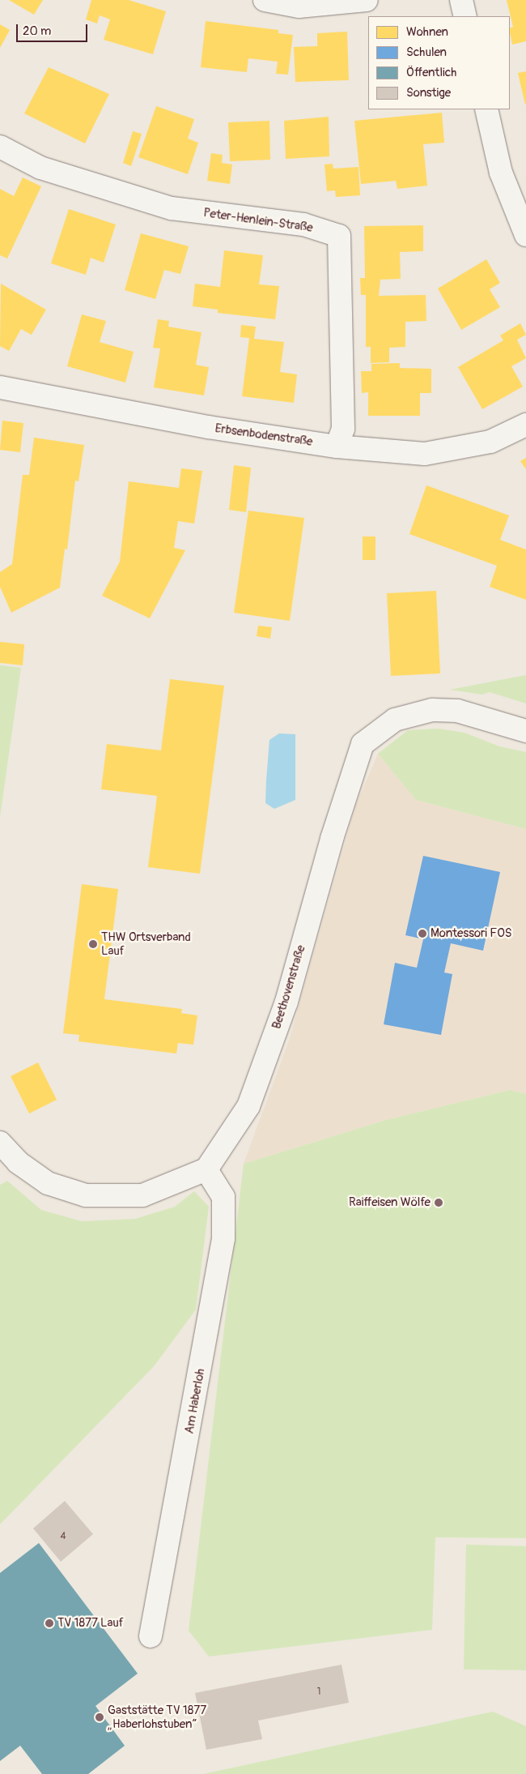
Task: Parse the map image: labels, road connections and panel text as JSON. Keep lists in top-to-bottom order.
{
  "streets": {
    "street": [
      "Peter-Henlein-Straße",
      "Erbsenbodenstraße",
      "Beethovenstraße",
      "Am Haberloh"
    ]
  },
  "crossings": [
    ["Peter-Henlein-Straße", "Erbsenbodenstraße"],
    ["Beethovenstraße", "Am Haberloh"]
  ],
  "places": [
    "Montessori FOS",
    "THW Ortsverband Lauf",
    "Raiffeisen Wölfe",
    "TV 1877 Lauf",
    "Gaststätte TV 1877 „Haberlohstuben“"
  ],
  "house_numbers": ["4", "1"],
  "legend": [
    "Wohnen",
    "Schulen",
    "Öffentlich",
    "Sonstige"
  ],
  "scale_bar": "20 m"
}
